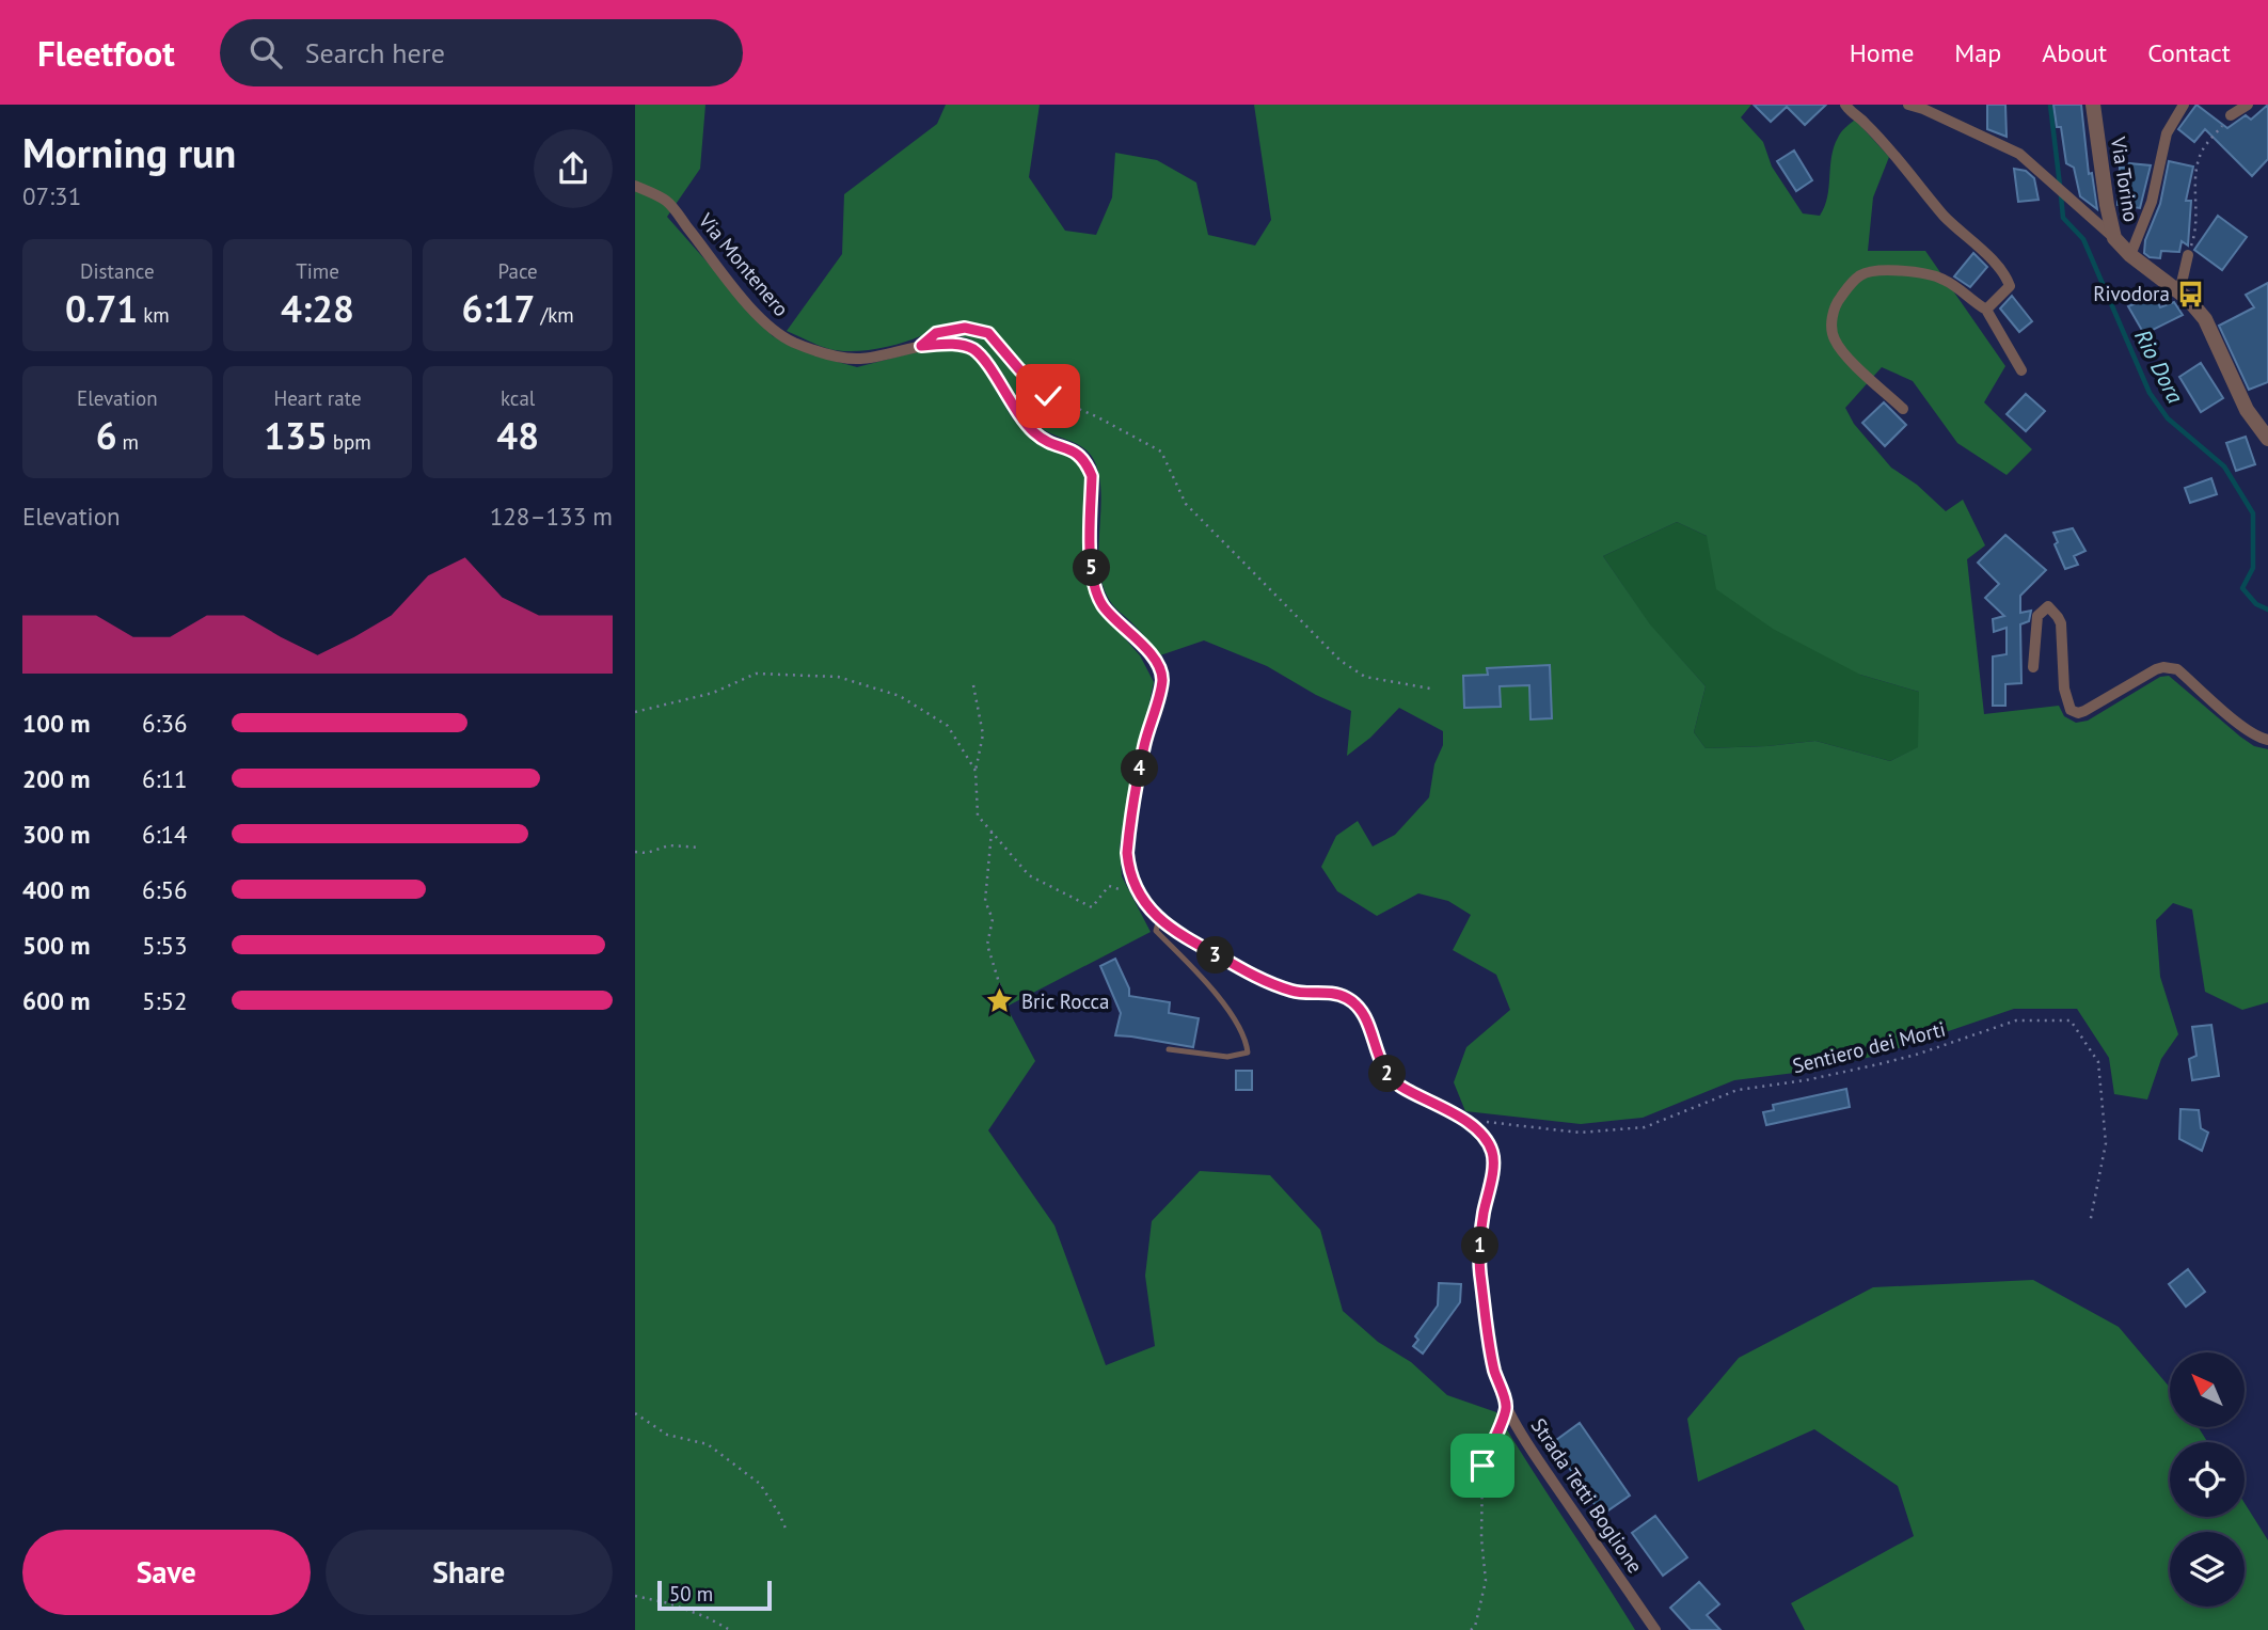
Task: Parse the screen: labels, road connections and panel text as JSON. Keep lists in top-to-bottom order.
{
  "streets": {
    "street": ["Via Torino", "Via Montenero", "Strada Tetti Boglione"],
    "path": ["Sentiero dei Morti"]
  },
  "crossings": [
    ["Via Montenero", "Strada Tetti Boglione"],
    ["Sentiero dei Morti", "Strada Tetti Boglione"]
  ],
  "water": ["Rio Dora"],
  "places": {
    "bus stop": ["Rivodora"],
    "place": ["Bric Rocca"]
  },
  "scale_bar": "50 m",
  "north": "top left",
  "page": {
    "header": "Fleetfoot",
    "search": "Search here",
    "nav": [
      "Home",
      "Map",
      "About",
      "Contact"
    ],
    "heading": ["Morning run", "07:31"],
    "stats": [
      ["Distance", "0.71 km"],
      ["Time", "4:28"],
      ["Pace", "6:17 /km"],
      ["Elevation", "6 m"],
      ["Heart rate", "135 bpm"],
      ["kcal", "48"]
    ],
    "chart": ["Elevation", "128–133 m"],
    "pins": [
      "5",
      "4",
      "3",
      "2",
      "1"
    ],
    "list": [
      {
        "name": "100 m",
        "note": "6:36"
      },
      {
        "name": "200 m",
        "note": "6:11"
      },
      {
        "name": "300 m",
        "note": "6:14"
      },
      {
        "name": "400 m",
        "note": "6:56"
      },
      {
        "name": "500 m",
        "note": "5:53"
      },
      {
        "name": "600 m",
        "note": "5:52"
      }
    ],
    "buttons": ["Save", "Share"],
    "scale": "50 m"
  }
}
